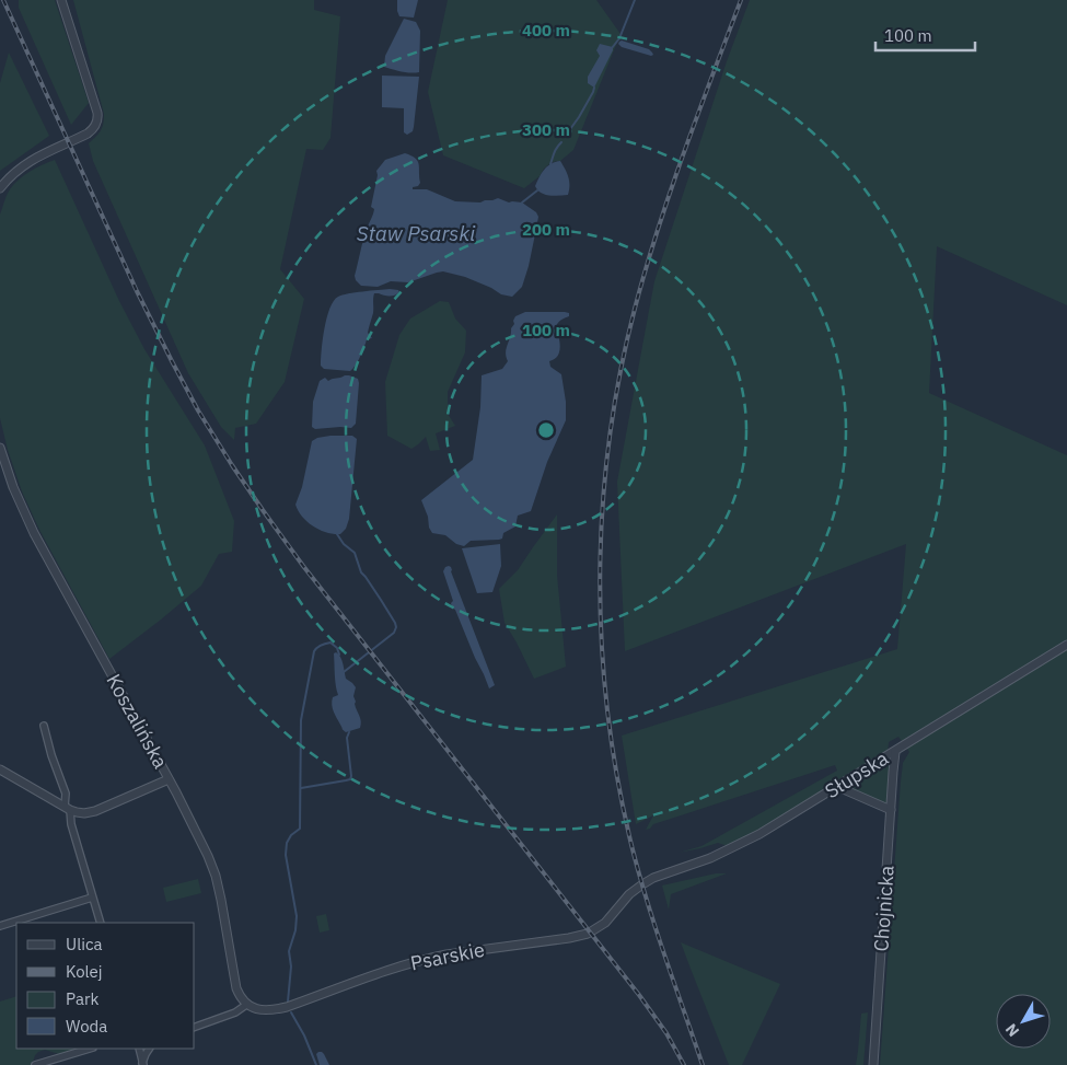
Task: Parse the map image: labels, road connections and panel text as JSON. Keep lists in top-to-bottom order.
{
  "streets": {
    "street": [
      "Koszalińska",
      "Słupska",
      "Chojnicka",
      "Psarskie"
    ]
  },
  "crossings": [
    ["Koszalińska", "Psarskie"],
    ["Słupska", "Chojnicka"],
    ["Słupska", "Psarskie"]
  ],
  "water": ["Staw Psarski"],
  "legend": [
    "Ulica",
    "Kolej",
    "Park",
    "Woda"
  ],
  "scale_bar": "100 m",
  "north": "bottom left",
  "rings": [
    "400 m",
    "300 m",
    "200 m",
    "100 m"
  ]
}
